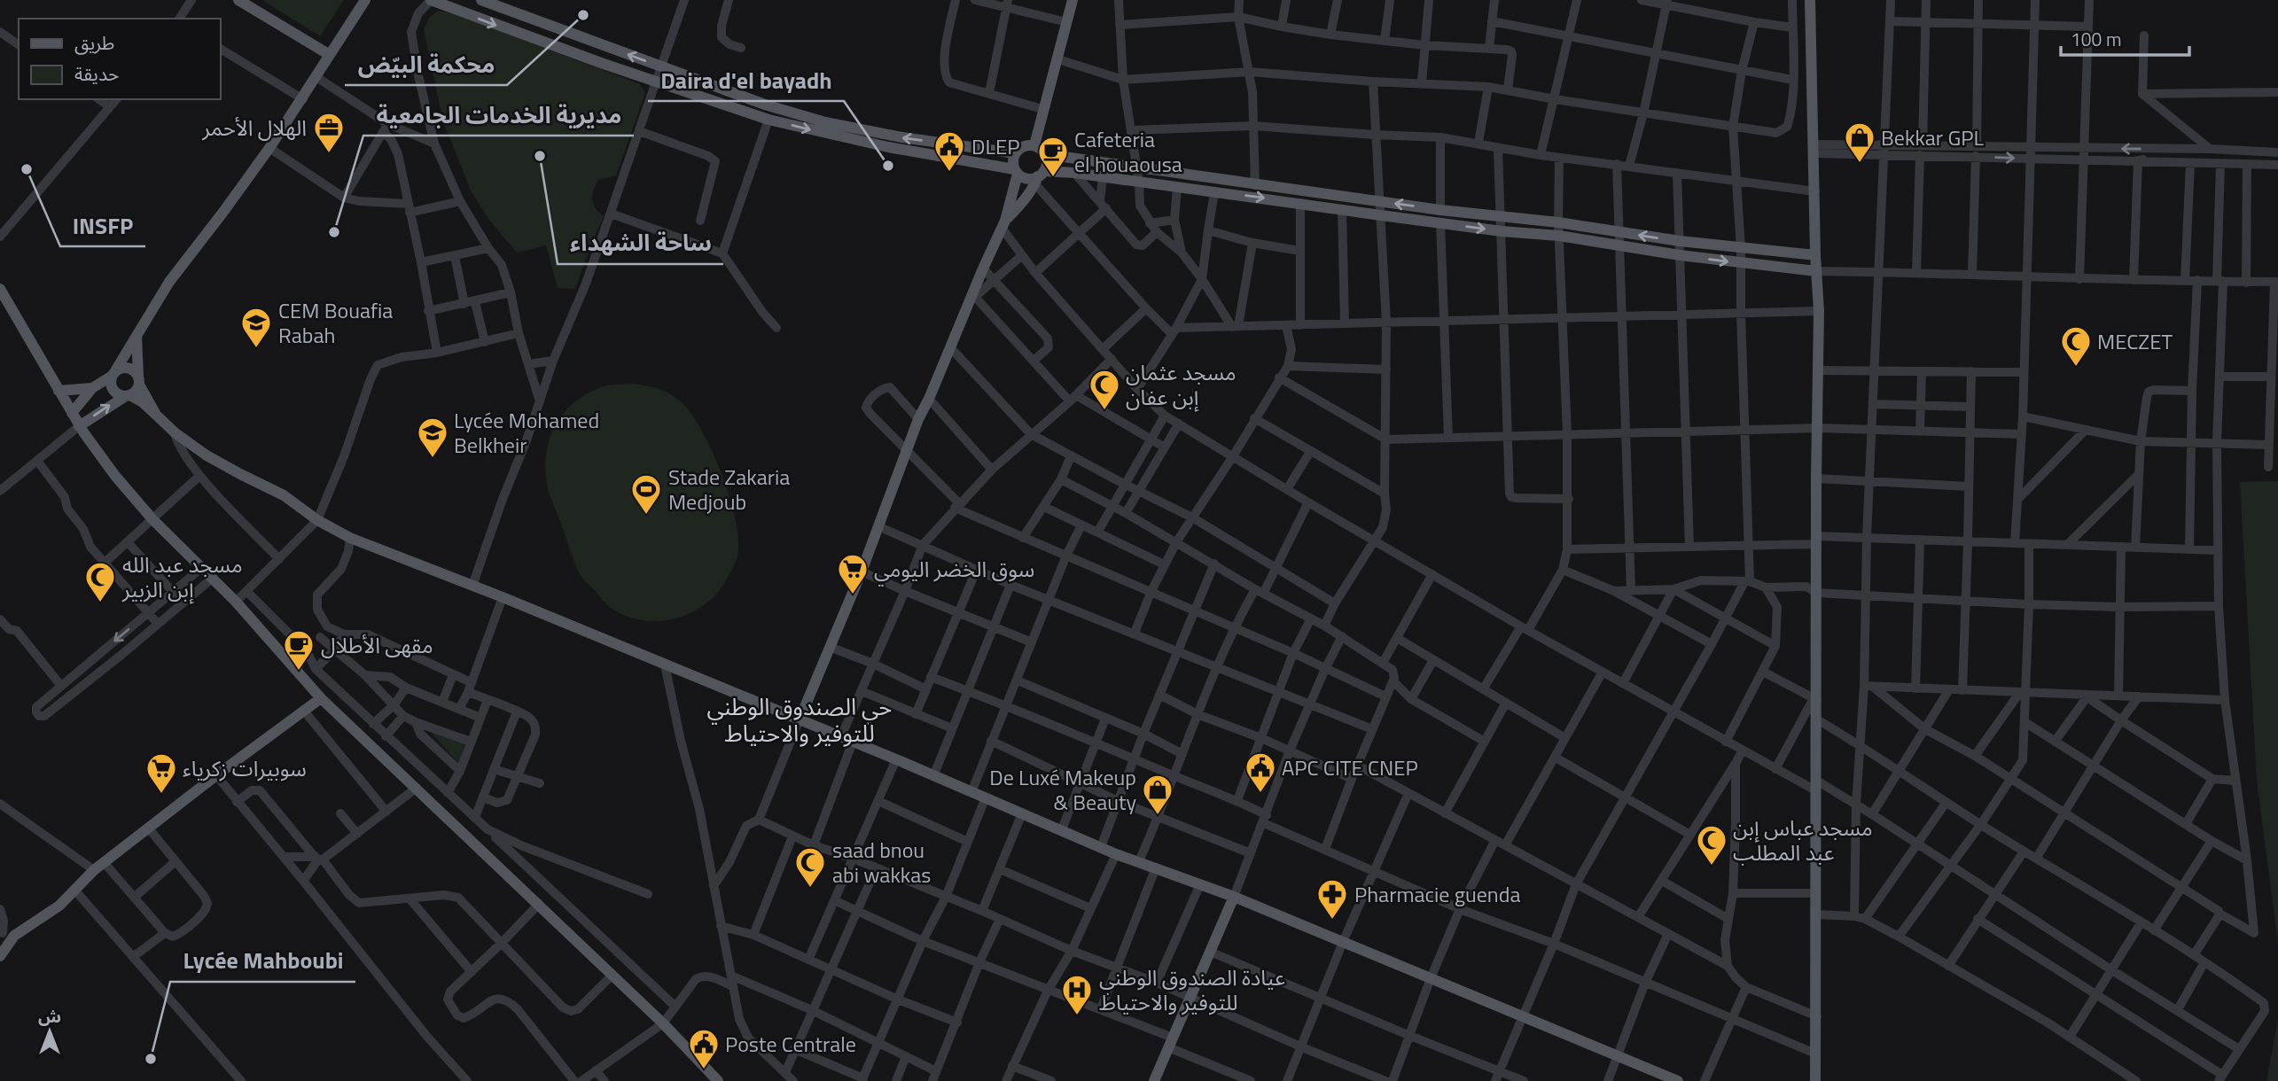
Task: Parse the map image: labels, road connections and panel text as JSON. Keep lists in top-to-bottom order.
{
  "districts": ["حي الصندوق الوطني للتوفير والاحتياط"],
  "places": {
    "other": [
      "محكمة البيّض",
      "ساحة الشهداء",
      "Daira d'el bayadh",
      "INSFP",
      "مديرية الخدمات الجامعية",
      "Lycée Mahboubi"
    ],
    "office": ["الهلال الأحمر"],
    "shop": ["Bekkar GPL", "De Luxé Makeup & Beauty"],
    "public building": ["DLEP", "APC CITE CNEP", "Poste Centrale"],
    "cafe": ["Cafeteria el houaousa", "مقهى الأطلال"],
    "school or university": ["CEM Bouafia Rabah", "Lycée Mohamed Belkheir"],
    "mosque": [
      "MECZET",
      "مسجد عثمان إبن عفان",
      "مسجد عبد الله إبن الزبير",
      "مسجد عباس إبن عبد المطلب",
      "saad bnou abi wakkas"
    ],
    "sports": ["Stade Zakaria Medjoub"],
    "supermarket": ["سوق الخضر اليومي", "سوبيرات زكرياء"],
    "pharmacy": ["Pharmacie guenda"],
    "hospital": ["عيادة الصندوق الوطني للتوفير والاحتياط"]
  },
  "legend": ["طريق", "حديقة"],
  "scale_bar": "100 m",
  "north": "top"
}
